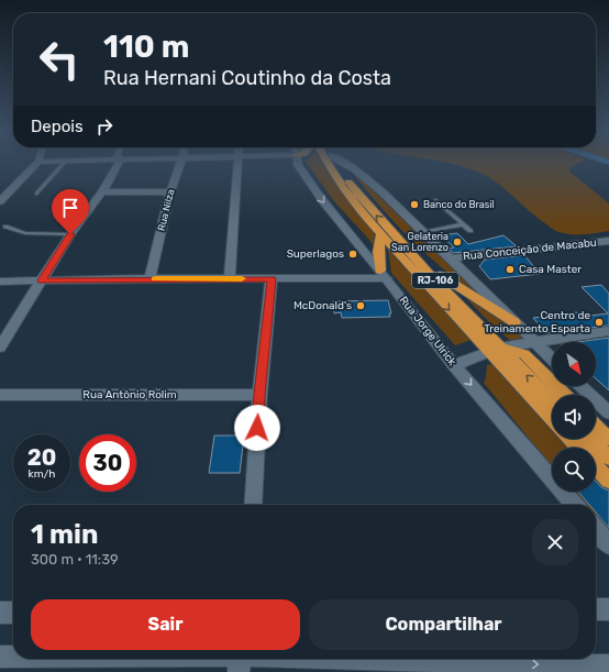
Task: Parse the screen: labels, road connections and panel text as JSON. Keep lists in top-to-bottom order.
{
  "streets": {
    "highway": ["RJ-106"],
    "street": [
      "Rua Nilza",
      "Rua Conceição de Macabu",
      "Rua Jorge Ulrick",
      "Rua Antônio Rolim"
    ]
  },
  "places": [
    "Banco do Brasil",
    "Gelateria San Lorenzo",
    "Superlagos",
    "Casa Master",
    "McDonald's",
    "Centro de Treinamento Esparta"
  ],
  "north": "bottom right",
  "page": {
    "turn": ["110 m", "Rua Hernani Coutinho da Costa"],
    "then": "Depois",
    "speed": "20 km/h",
    "limit": "30",
    "heading": ["1 min", "300 m · 11:39"],
    "buttons": ["Sair", "Compartilhar"]
  }
}
